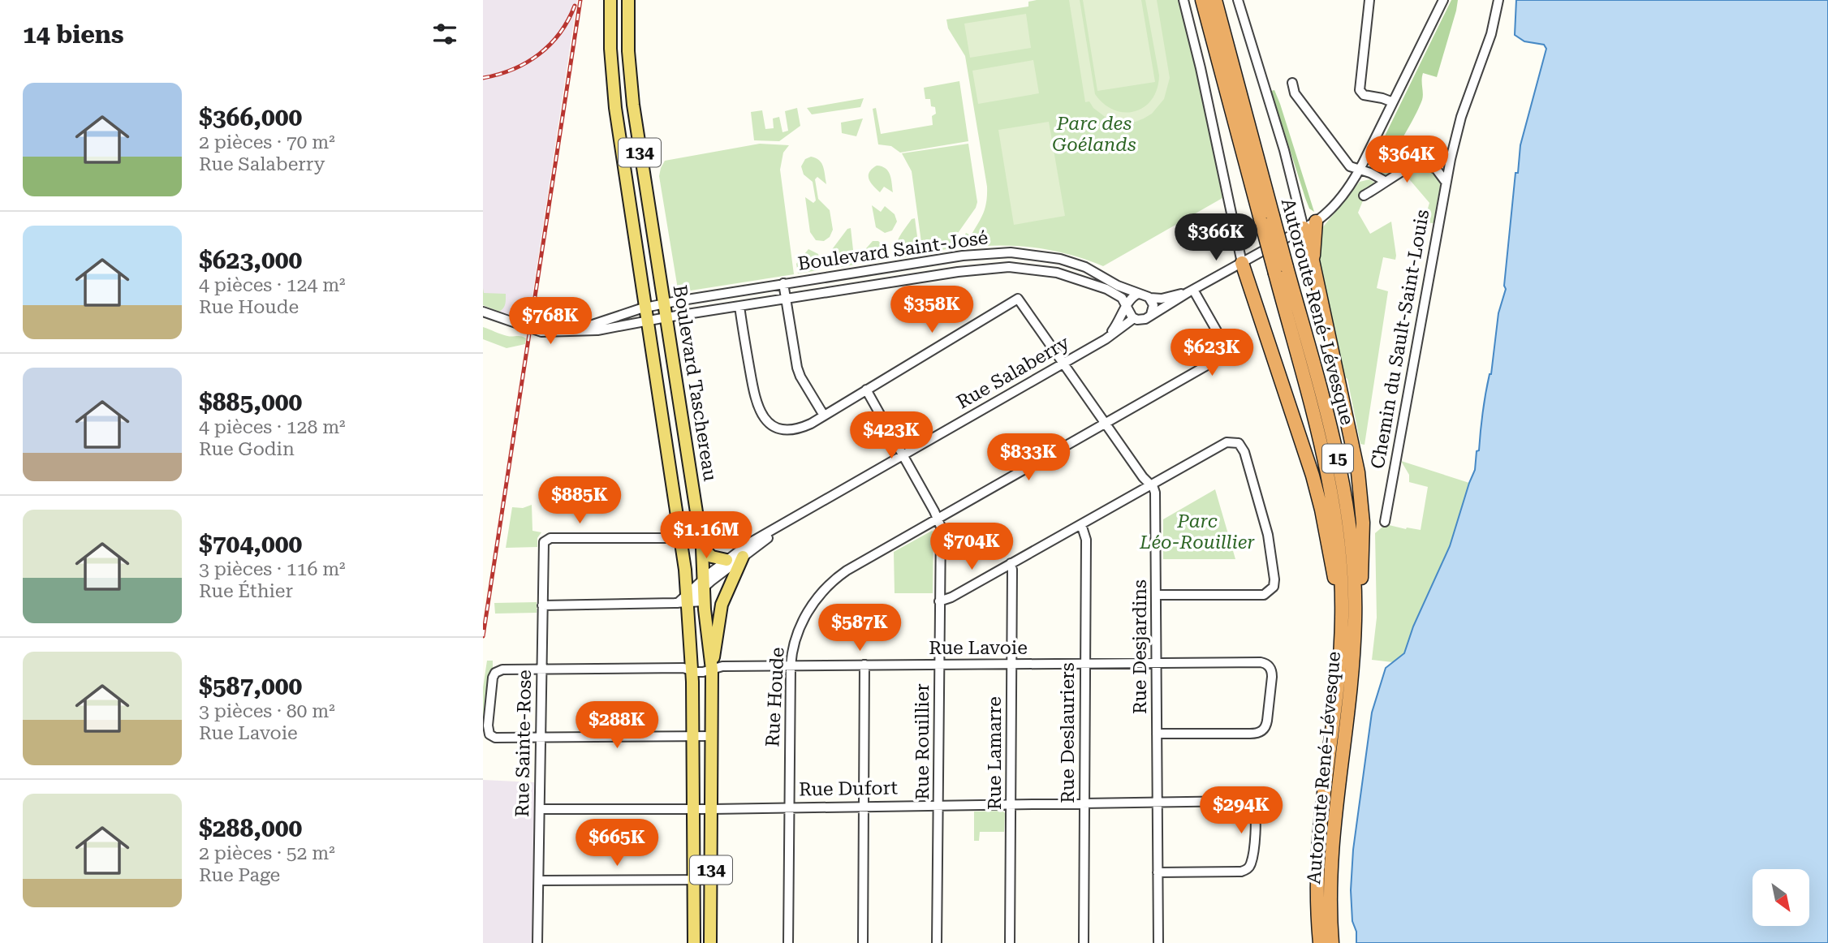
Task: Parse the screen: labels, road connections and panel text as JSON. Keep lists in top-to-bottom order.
{
  "streets": {
    "highway": ["Autoroute René-Lévesque", "15"],
    "main road": ["134", "Boulevard Taschereau"],
    "street": [
      "Boulevard Saint-José",
      "Chemin du Sault-Saint-Louis",
      "Rue Salaberry",
      "Rue Desjardins",
      "Rue Lavoie",
      "Rue Houde",
      "Rue Deslauriers",
      "Rue Rouillier",
      "Rue Sainte-Rose",
      "Rue Lamarre",
      "Rue Dufort"
    ]
  },
  "crossings": [
    ["Boulevard Saint-José", "Rue Salaberry"],
    ["Boulevard Saint-José", "Boulevard Taschereau"],
    ["Rue Salaberry", "Boulevard Taschereau"],
    ["Rue Salaberry", "Rue Desjardins"],
    ["Rue Salaberry", "Rue Rouillier"],
    ["Boulevard Taschereau", "Rue Lavoie"],
    ["Boulevard Taschereau", "Rue Sainte-Rose"],
    ["Boulevard Taschereau", "Rue Dufort"],
    ["Rue Desjardins", "Rue Lavoie"],
    ["Rue Desjardins", "Rue Houde"],
    ["Rue Desjardins", "Rue Rouillier"],
    ["Rue Desjardins", "Rue Dufort"],
    ["Rue Lavoie", "Rue Houde"],
    ["Rue Lavoie", "Rue Deslauriers"],
    ["Rue Lavoie", "Rue Rouillier"],
    ["Rue Lavoie", "Rue Sainte-Rose"],
    ["Rue Lavoie", "Rue Lamarre"],
    ["Rue Houde", "Rue Rouillier"],
    ["Rue Houde", "Rue Dufort"],
    ["Rue Deslauriers", "Rue Dufort"],
    ["Rue Rouillier", "Rue Dufort"],
    ["Rue Sainte-Rose", "Rue Dufort"],
    ["Rue Lamarre", "Rue Dufort"]
  ],
  "parks": ["Parc des Goélands", "Parc Léo-Rouillier"],
  "north": "bottom right",
  "page": {
    "heading": "14 biens",
    "list": [
      {
        "name": "$366,000",
        "note": "2 pièces · 70 m² · Rue Salaberry"
      },
      {
        "name": "$623,000",
        "note": "4 pièces · 124 m² · Rue Houde"
      },
      {
        "name": "$885,000",
        "note": "4 pièces · 128 m² · Rue Godin"
      },
      {
        "name": "$704,000",
        "note": "3 pièces · 116 m² · Rue Éthier"
      },
      {
        "name": "$587,000",
        "note": "3 pièces · 80 m² · Rue Lavoie"
      },
      {
        "name": "$288,000",
        "note": "2 pièces · 52 m² · Rue Page"
      }
    ],
    "price": [
      "$364K",
      "$366K",
      "$358K",
      "$768K",
      "$623K",
      "$423K",
      "$833K",
      "$885K",
      "$1.16M",
      "$704K",
      "$587K",
      "$288K",
      "$294K",
      "$665K"
    ]
  }
}
